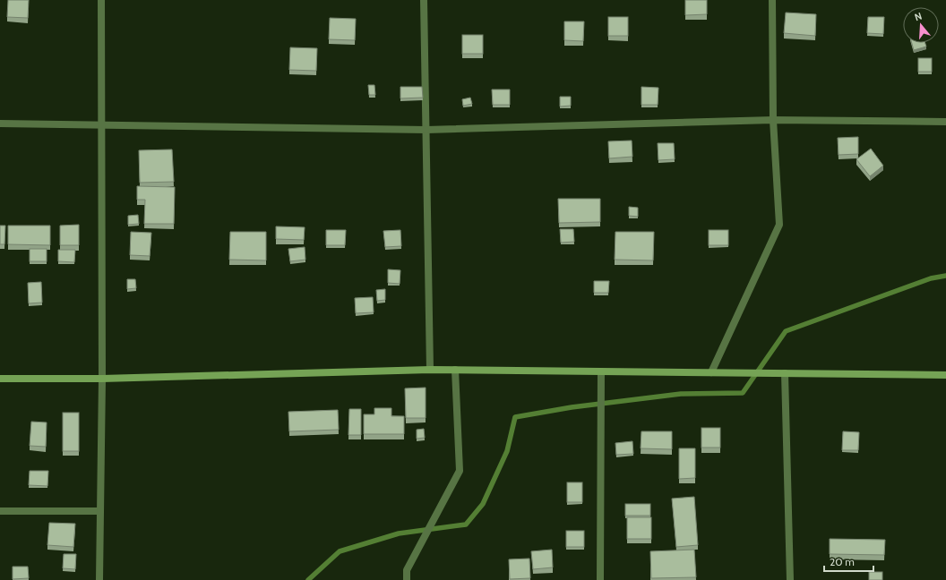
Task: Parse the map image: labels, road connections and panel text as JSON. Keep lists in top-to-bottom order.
{
  "scale_bar": "20 m",
  "north": "top"
}
